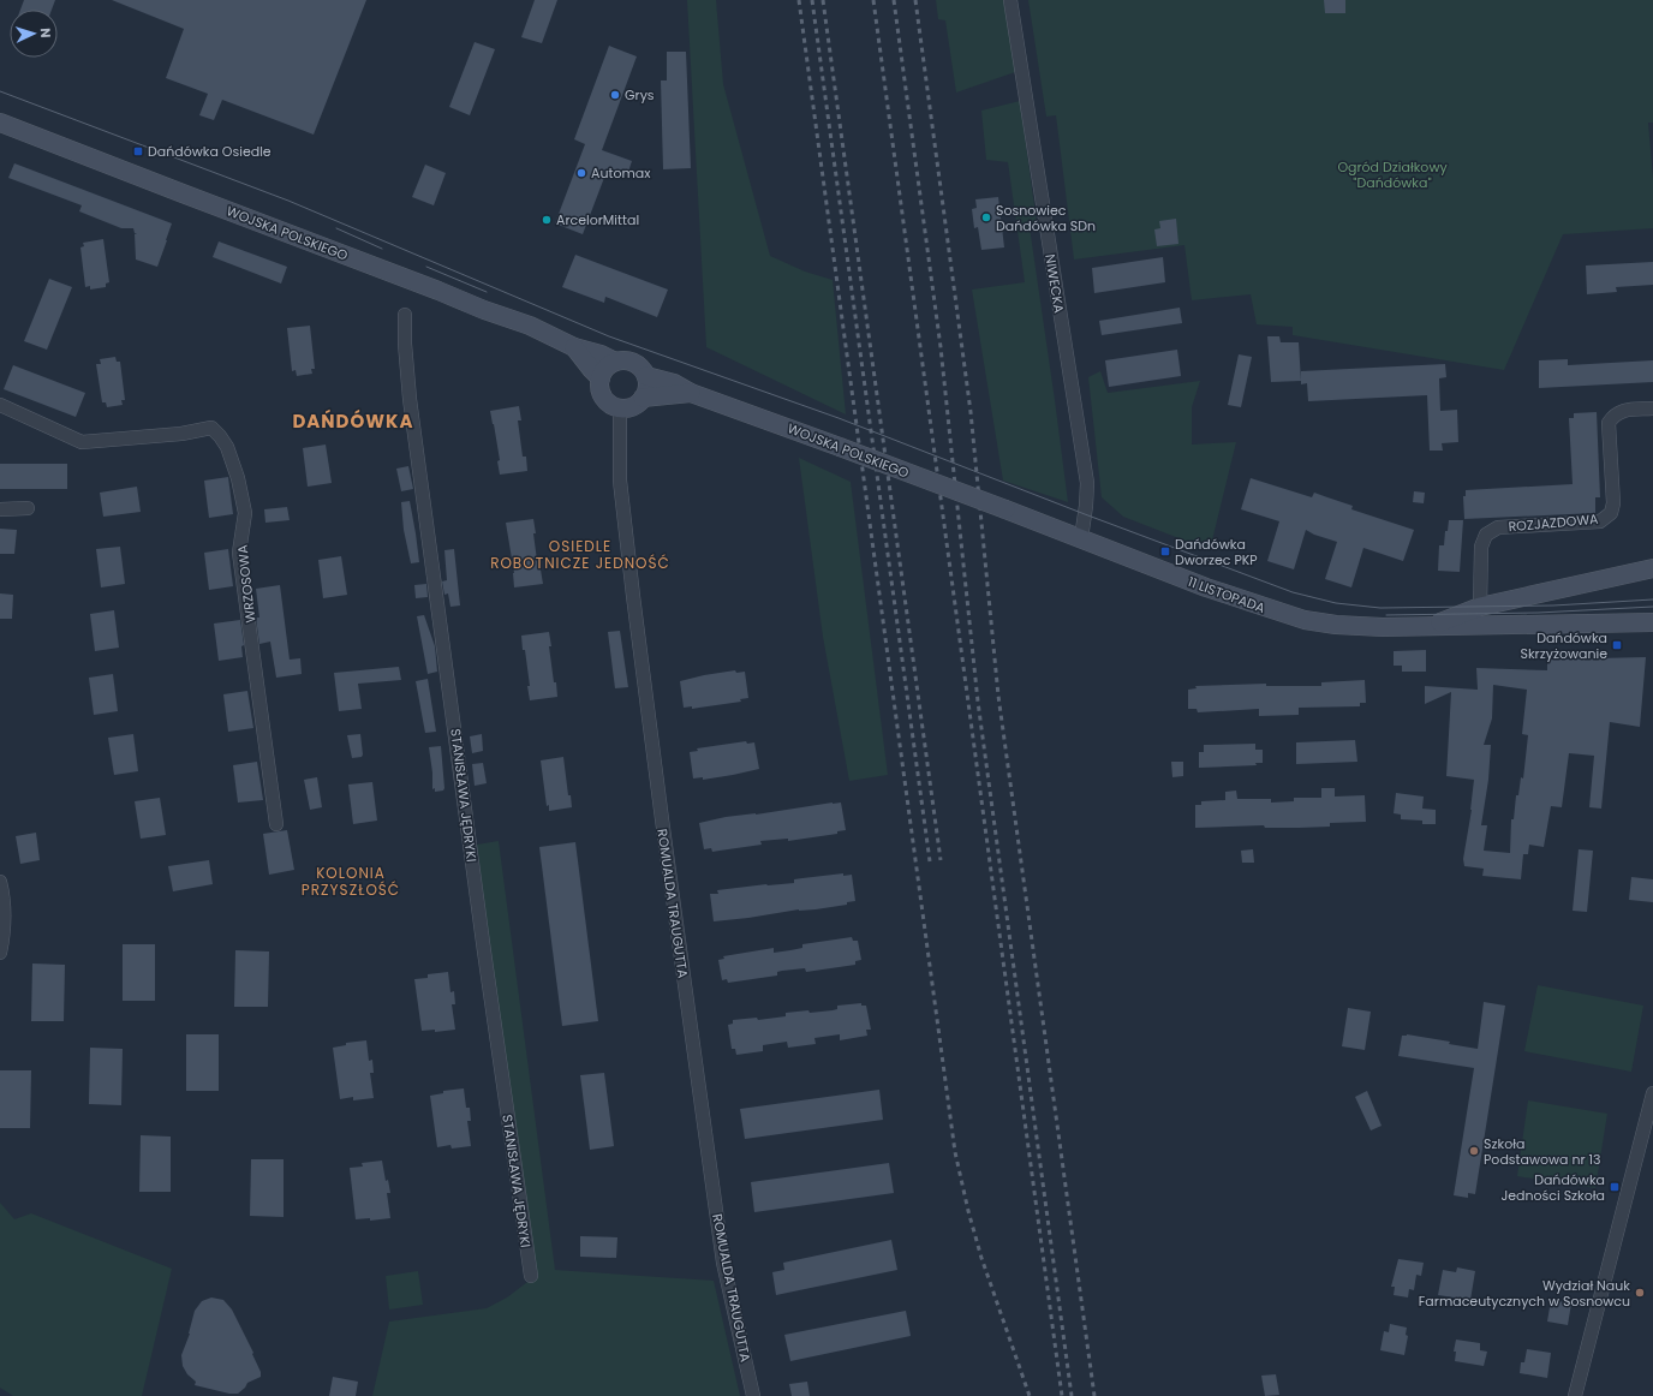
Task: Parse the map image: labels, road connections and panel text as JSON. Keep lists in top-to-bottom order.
{
  "streets": {
    "main road": ["WOJSKA POLSKIEGO", "11 LISTOPADA"],
    "street": [
      "NIWECKA",
      "ROZJAZDOWA",
      "WRZOSOWA",
      "STANISŁAWA JĘDRYKI",
      "ROMUALDA TRAUGUTTA"
    ]
  },
  "crossings": [
    ["WOJSKA POLSKIEGO", "11 LISTOPADA"],
    ["WOJSKA POLSKIEGO", "ROMUALDA TRAUGUTTA"],
    ["NIWECKA", "11 LISTOPADA"],
    ["ROZJAZDOWA", "11 LISTOPADA"]
  ],
  "districts": ["DAŃDÓWKA", "OSIEDLE ROBOTNICZE JEDNOŚĆ", "KOLONIA PRZYSZŁOŚĆ"],
  "parks": ["Ogród Działkowy \"Dańdówka\""],
  "places": {
    "other": [
      "Grys",
      "Automax",
      "Sosnowiec Dańdówka SDn",
      "ArcelorMittal",
      "Szkoła Podstawowa nr 13",
      "Wydział Nauk Farmaceutycznych w Sosnowcu"
    ],
    "transit": [
      "Dańdówka Osiedle",
      "Dańdówka Dworzec PKP",
      "Dańdówka Skrzyżowanie",
      "Dańdówka Jedności Szkoła"
    ]
  },
  "north": "right"
}
